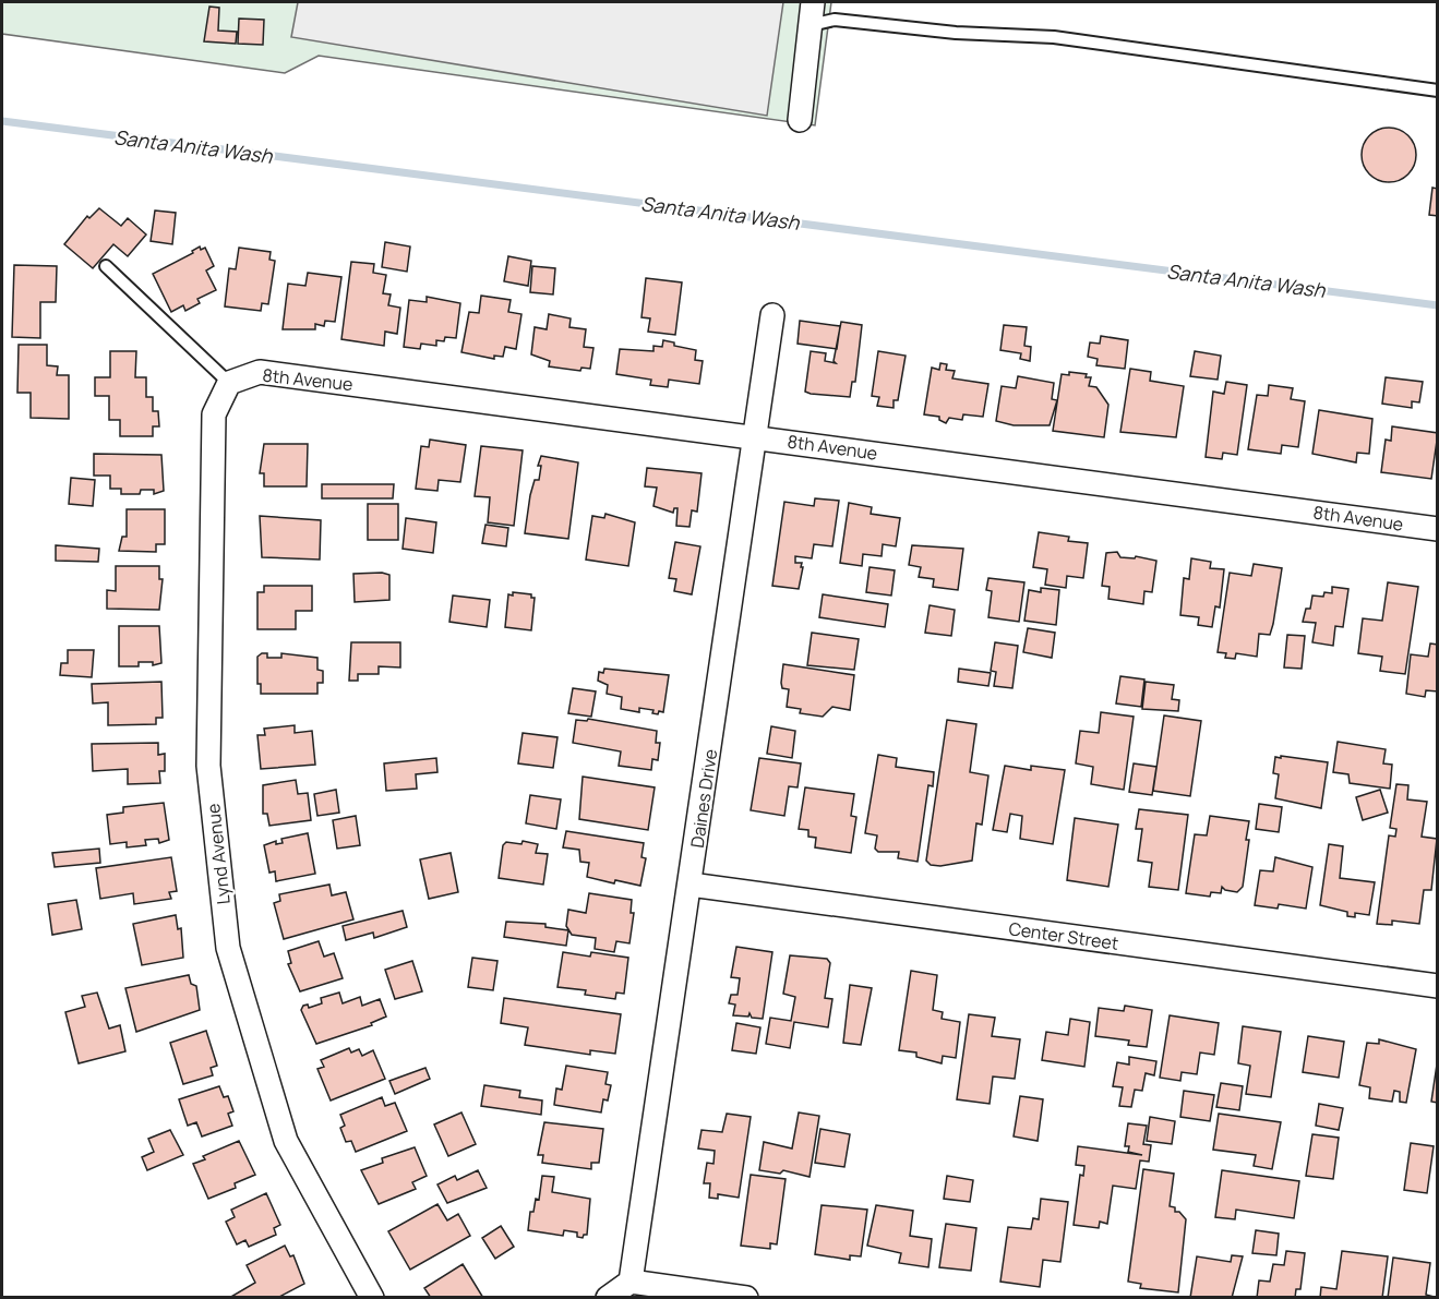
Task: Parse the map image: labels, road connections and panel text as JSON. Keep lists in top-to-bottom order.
{
  "streets": {
    "street": [
      "8th Avenue",
      "Daines Drive",
      "Lynd Avenue",
      "Center Street"
    ]
  },
  "crossings": [
    ["8th Avenue", "Daines Drive"],
    ["8th Avenue", "Lynd Avenue"],
    ["Daines Drive", "Center Street"]
  ],
  "water": ["Santa Anita Wash"]
}
